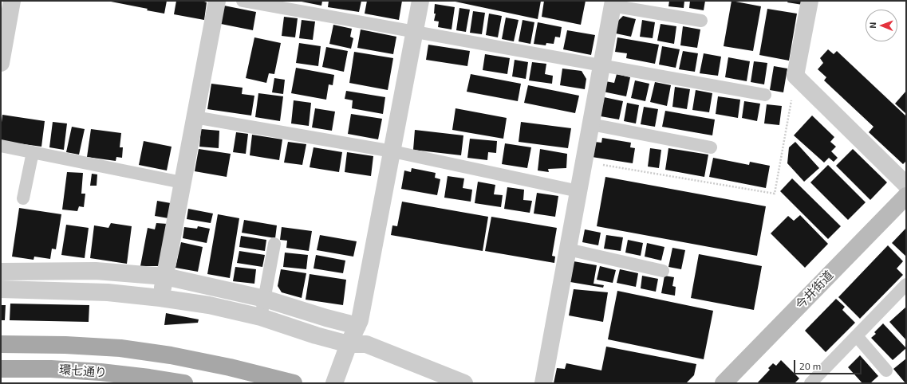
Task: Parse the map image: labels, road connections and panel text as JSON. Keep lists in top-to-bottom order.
{
  "streets": {
    "main road": ["環七通り"],
    "street": ["今井街道"]
  },
  "scale_bar": "20 m",
  "north": "left"
}
